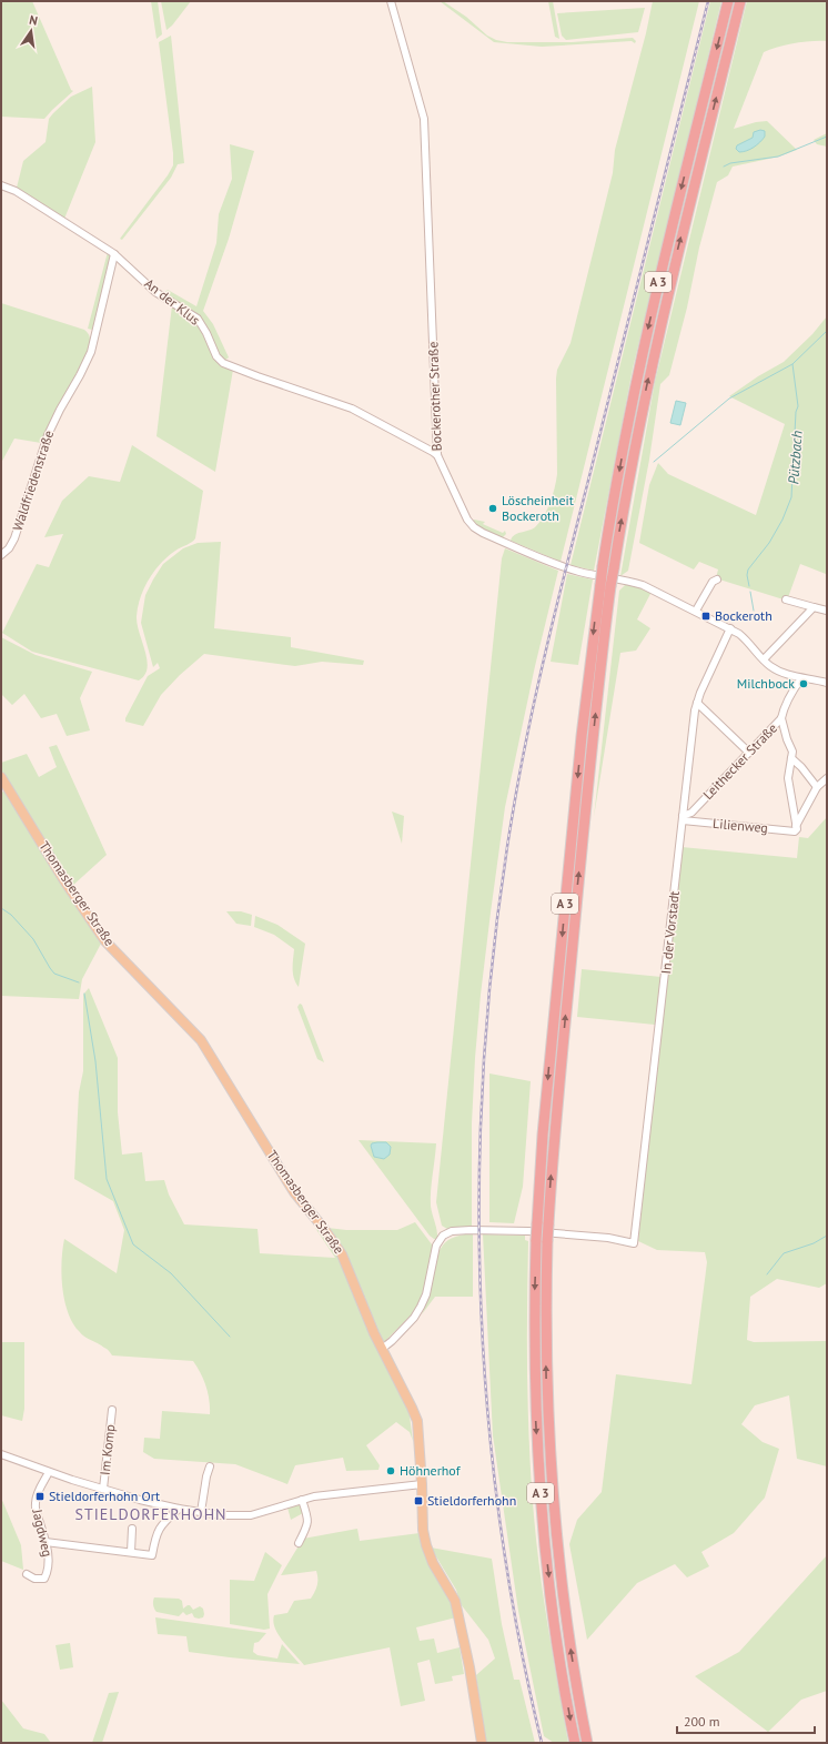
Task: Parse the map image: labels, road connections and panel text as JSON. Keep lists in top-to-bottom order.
{
  "streets": {
    "highway": ["A 3"],
    "main road": ["Thomasberger Straße"],
    "street": [
      "An der Klus",
      "Bockerother Straße",
      "Waldfriedenstraße",
      "Leithecker Straße",
      "Lilienweg",
      "In der Vorstadt",
      "Im Komp",
      "Jagdweg"
    ]
  },
  "crossings": [
    ["An der Klus", "Bockerother Straße"],
    ["An der Klus", "Waldfriedenstraße"],
    ["Bockerother Straße", "Leithecker Straße"],
    ["Bockerother Straße", "In der Vorstadt"],
    ["Leithecker Straße", "Lilienweg"],
    ["Leithecker Straße", "In der Vorstadt"],
    ["Lilienweg", "In der Vorstadt"],
    ["Thomasberger Straße", "In der Vorstadt"]
  ],
  "districts": ["STIELDORFERHOHN"],
  "water": ["Pützbach"],
  "places": {
    "other": ["Löscheinheit Bockeroth", "Milchbock", "Höhnerhof"],
    "transit": ["Bockeroth", "Stieldorferhohn Ort", "Stieldorferhohn"]
  },
  "scale_bar": "200 m",
  "north": "top"
}
